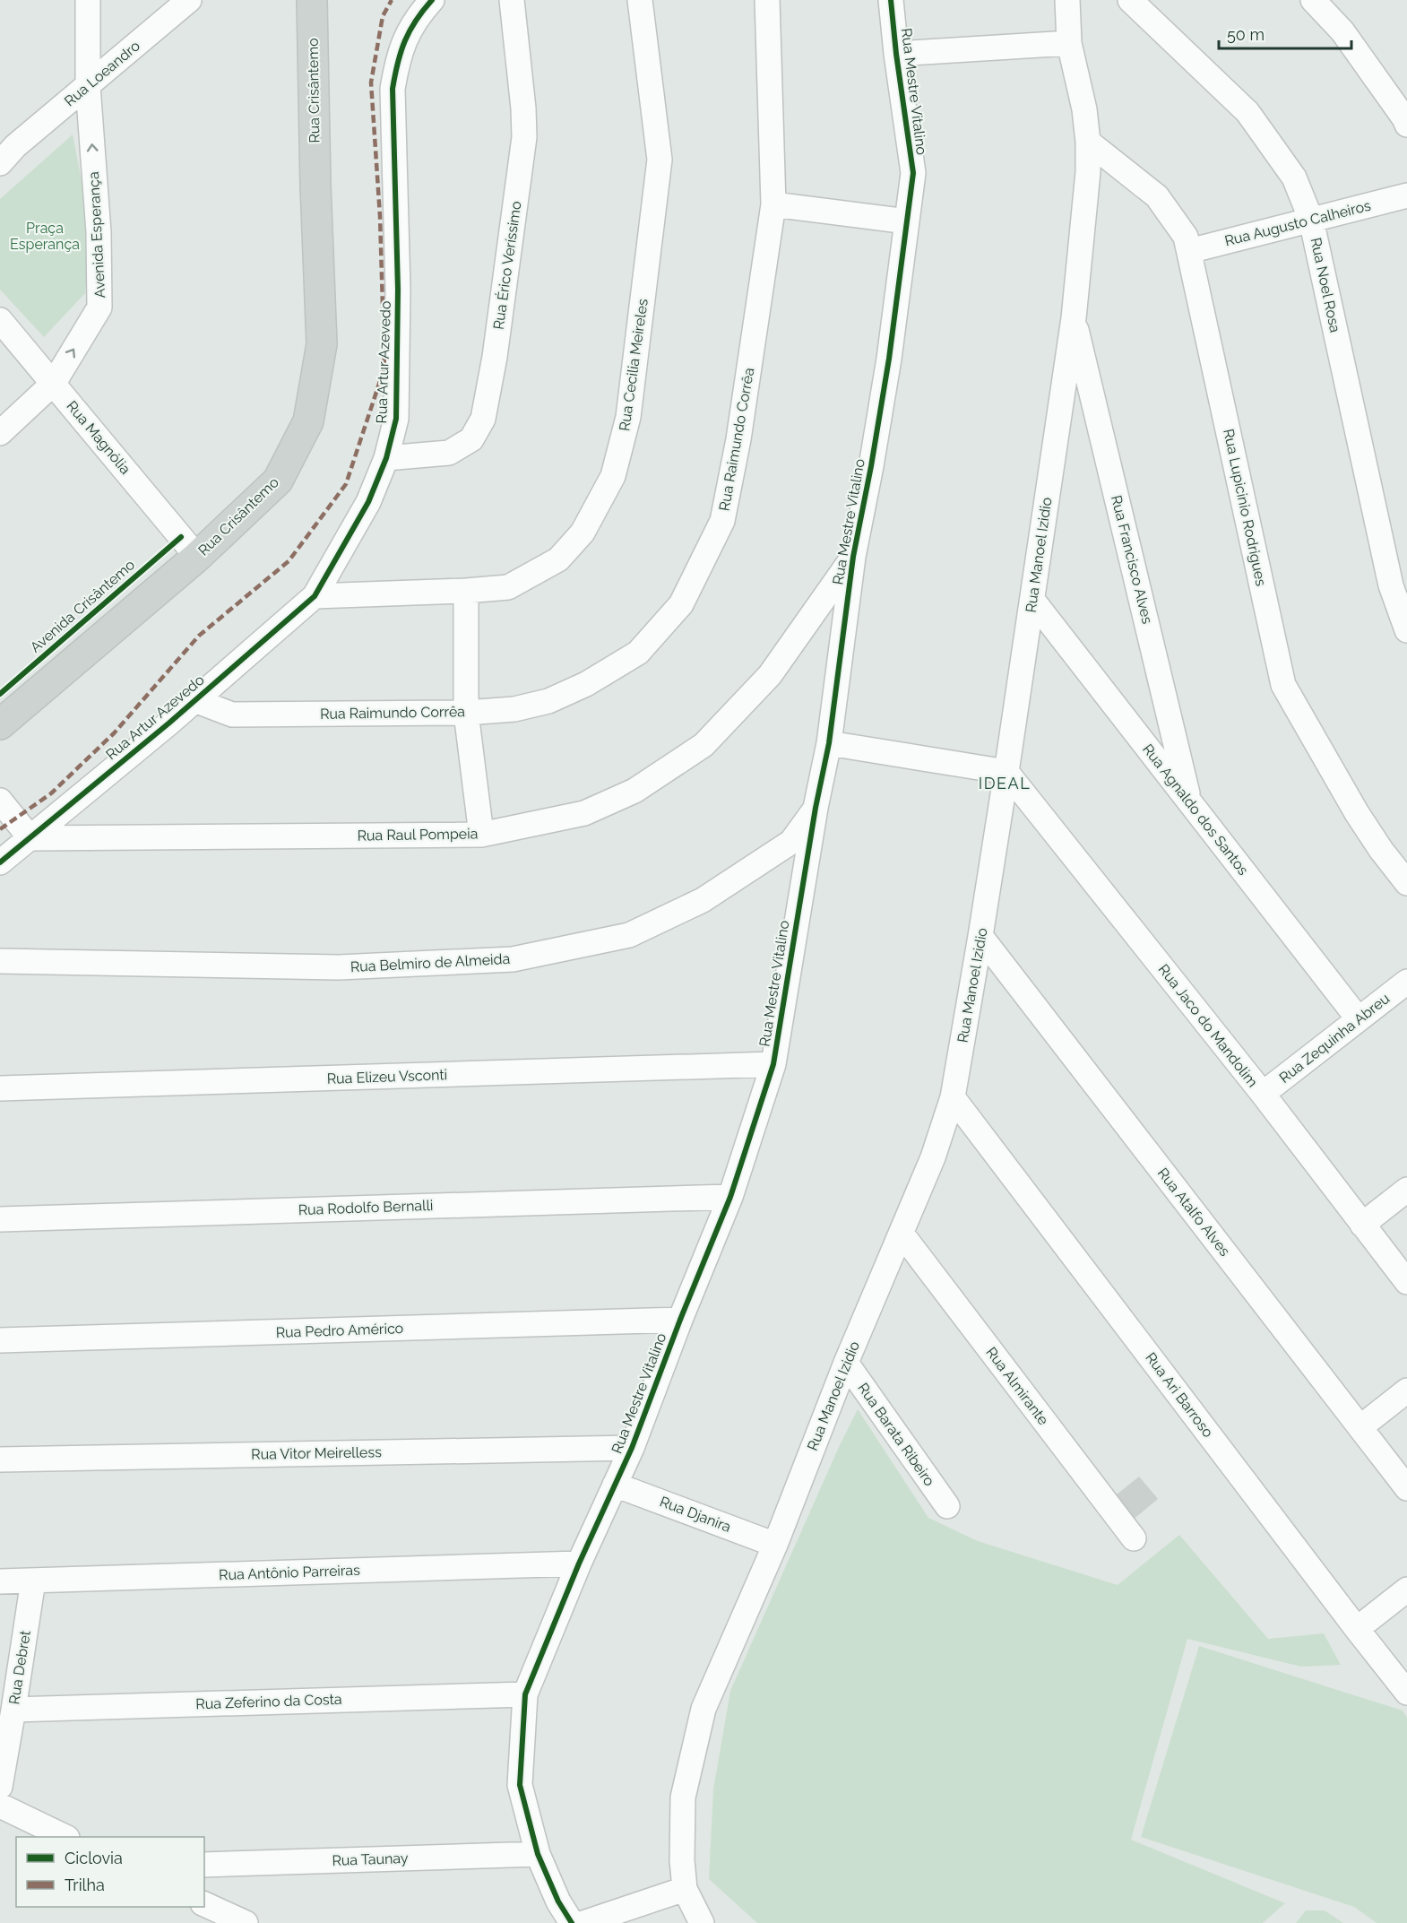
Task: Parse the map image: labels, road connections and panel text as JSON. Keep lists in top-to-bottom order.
{
  "streets": {
    "main road": ["Rua Crisântemo"],
    "street": [
      "Rua Loeandro",
      "Rua Mestre Vitalino",
      "Rua Augusto Calheiros",
      "Avenida Esperança",
      "Rua Érico Veríssimo",
      "Rua Noel Rosa",
      "Rua Artur Azevedo",
      "Rua Cecilia Meireles",
      "Rua Magnólia",
      "Rua Raimundo Corrêa",
      "Rua Lupicinio Rodrigues",
      "Rua Manoel Izidio",
      "Rua Francisco Alves",
      "Rua Agnaldo dos Santos",
      "Rua Raul Pompeia",
      "Rua Belmiro de Almeida",
      "Rua Jaco do Mandolim",
      "Rua Zequinha Abreu",
      "Rua Elizeu Vsconti",
      "Rua Rodolfo Bernalli",
      "Rua Atalfo Alves",
      "Rua Pedro Américo",
      "Rua Almirante",
      "Rua Ari Barroso",
      "Rua Barata Ribeiro",
      "Rua Vitor Meirelless",
      "Rua Djanira",
      "Rua Antônio Parreiras",
      "Rua Debret",
      "Rua Zeferino da Costa",
      "Rua Taunay"
    ],
    "cycle path": ["Avenida Crisântemo"]
  },
  "crossings": [
    ["Rua Loeandro", "Avenida Esperança"],
    ["Rua Crisântemo", "Rua Magnólia"],
    ["Rua Mestre Vitalino", "Rua Raul Pompeia"],
    ["Rua Mestre Vitalino", "Rua Belmiro de Almeida"],
    ["Rua Mestre Vitalino", "Rua Elizeu Vsconti"],
    ["Rua Mestre Vitalino", "Rua Rodolfo Bernalli"],
    ["Rua Mestre Vitalino", "Rua Pedro Américo"],
    ["Rua Mestre Vitalino", "Rua Vitor Meirelless"],
    ["Rua Mestre Vitalino", "Rua Djanira"],
    ["Rua Mestre Vitalino", "Rua Antônio Parreiras"],
    ["Rua Mestre Vitalino", "Rua Zeferino da Costa"],
    ["Rua Mestre Vitalino", "Rua Taunay"],
    ["Rua Augusto Calheiros", "Rua Noel Rosa"],
    ["Rua Augusto Calheiros", "Rua Lupicinio Rodrigues"],
    ["Avenida Esperança", "Rua Magnólia"],
    ["Rua Érico Veríssimo", "Rua Artur Azevedo"],
    ["Rua Artur Azevedo", "Rua Cecilia Meireles"],
    ["Rua Artur Azevedo", "Rua Raimundo Corrêa"],
    ["Rua Artur Azevedo", "Rua Raul Pompeia"],
    ["Rua Lupicinio Rodrigues", "Rua Manoel Izidio"],
    ["Rua Manoel Izidio", "Rua Francisco Alves"],
    ["Rua Manoel Izidio", "Rua Agnaldo dos Santos"],
    ["Rua Manoel Izidio", "Rua Jaco do Mandolim"],
    ["Rua Manoel Izidio", "Rua Atalfo Alves"],
    ["Rua Manoel Izidio", "Rua Almirante"],
    ["Rua Manoel Izidio", "Rua Ari Barroso"],
    ["Rua Manoel Izidio", "Rua Barata Ribeiro"],
    ["Rua Manoel Izidio", "Rua Djanira"],
    ["Rua Francisco Alves", "Rua Agnaldo dos Santos"],
    ["Rua Agnaldo dos Santos", "Rua Zequinha Abreu"],
    ["Rua Jaco do Mandolim", "Rua Zequinha Abreu"],
    ["Rua Antônio Parreiras", "Rua Debret"],
    ["Rua Debret", "Rua Zeferino da Costa"]
  ],
  "one_way": ["Avenida Esperança"],
  "districts": ["IDEAL"],
  "parks": ["Praça Esperança"],
  "legend": ["Ciclovia", "Trilha"],
  "scale_bar": "50 m"
}
